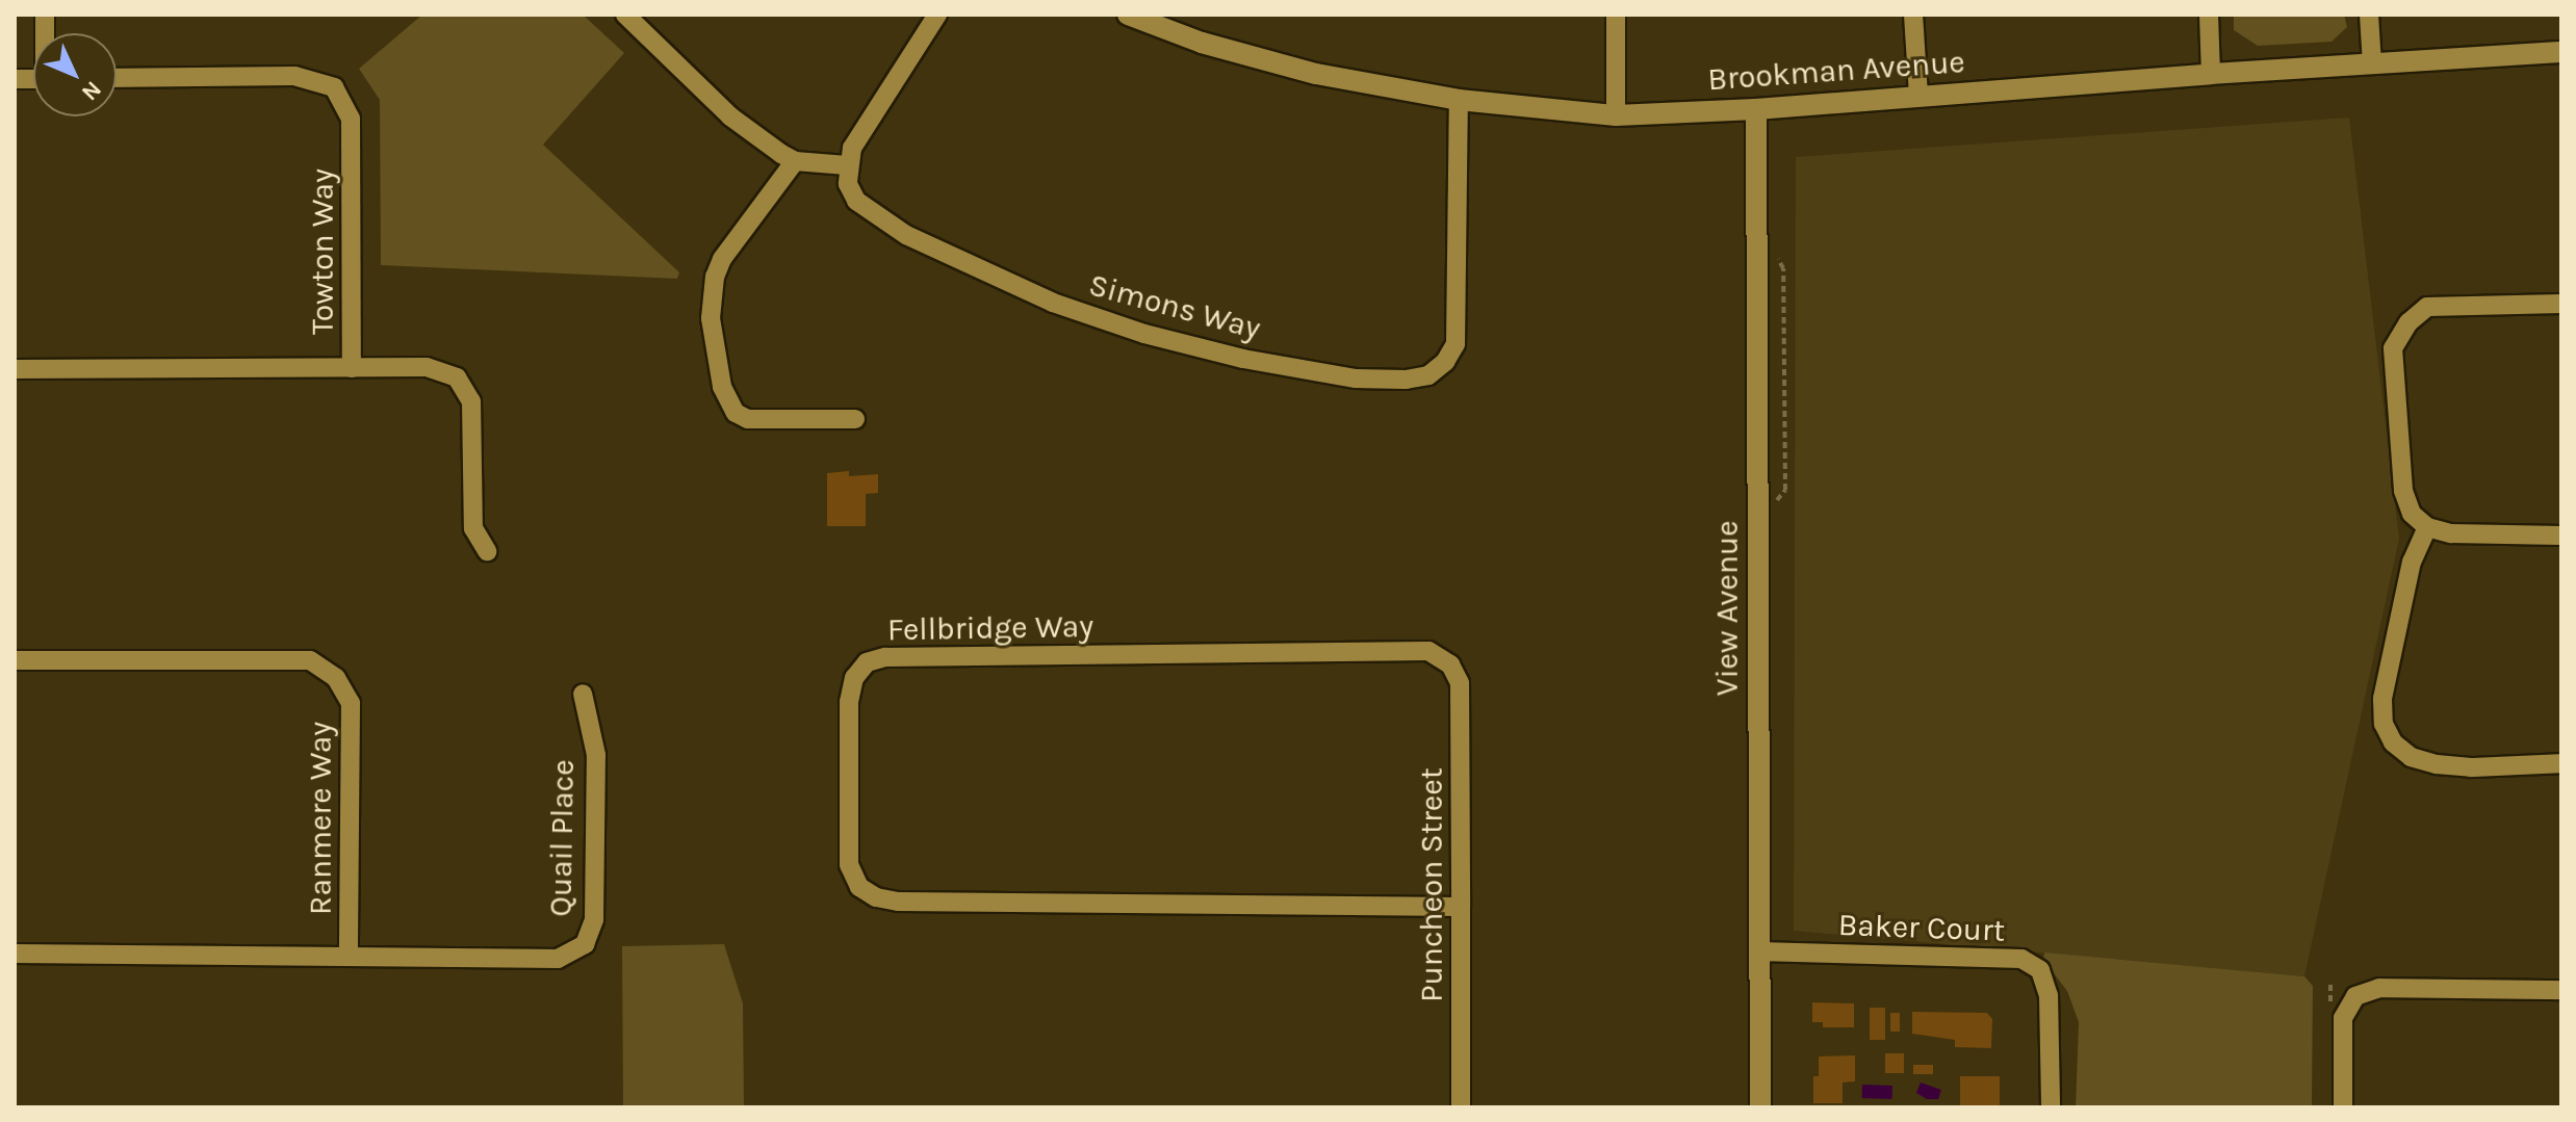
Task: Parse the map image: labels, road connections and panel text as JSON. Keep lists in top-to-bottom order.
{
  "streets": {
    "street": [
      "Brookman Avenue",
      "Towton Way",
      "Simons Way",
      "View Avenue",
      "Fellbridge Way",
      "Ranmere Way",
      "Quail Place",
      "Puncheon Street",
      "Baker Court"
    ]
  },
  "crossings": [
    ["Brookman Avenue", "Simons Way"],
    ["Brookman Avenue", "View Avenue"],
    ["View Avenue", "Baker Court"],
    ["Fellbridge Way", "Puncheon Street"],
    ["Ranmere Way", "Quail Place"]
  ],
  "north": "bottom right"
}
